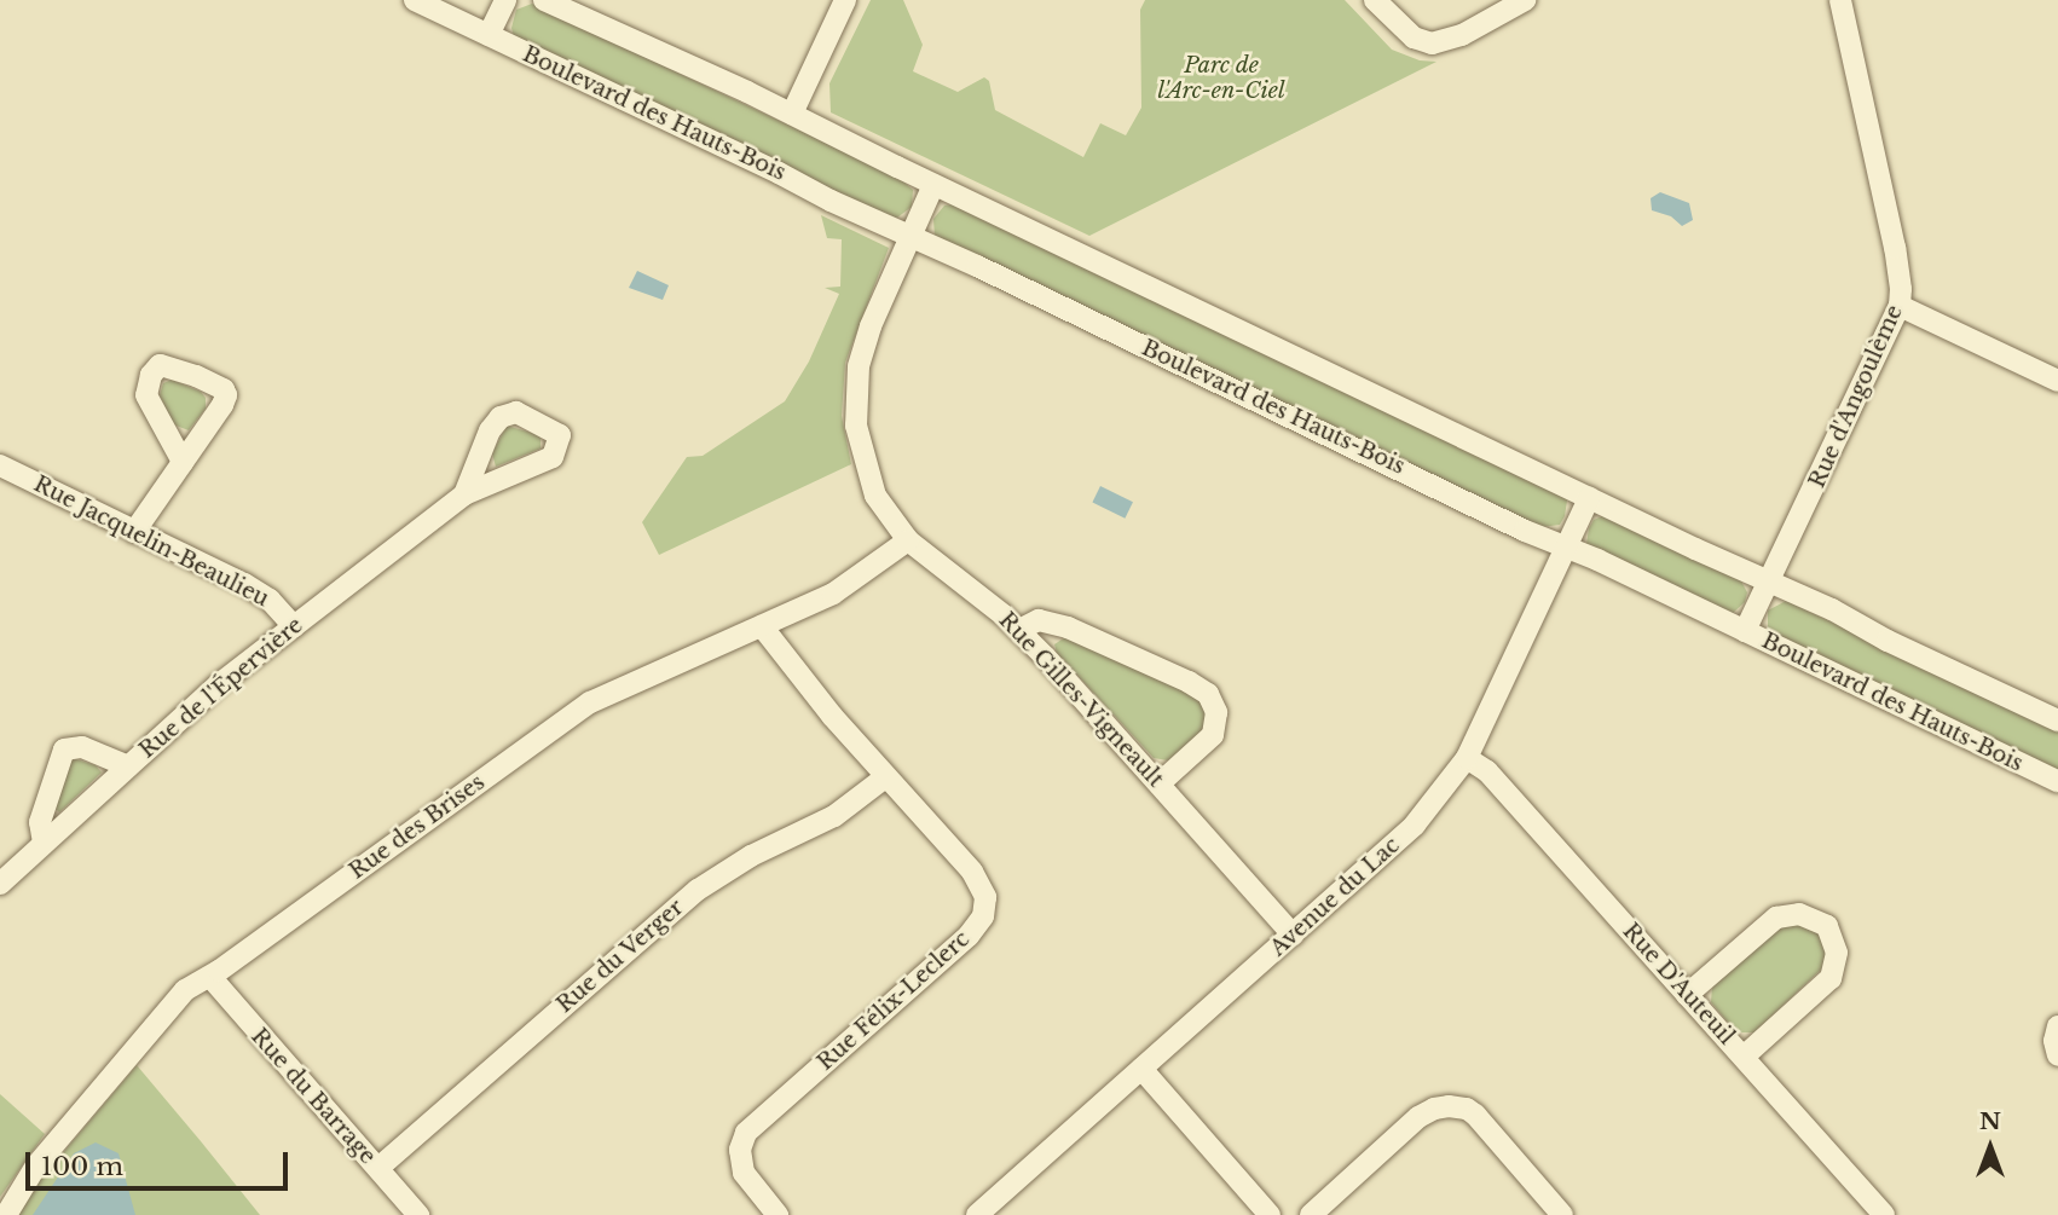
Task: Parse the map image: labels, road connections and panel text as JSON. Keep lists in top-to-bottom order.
{
  "streets": {
    "street": [
      "Boulevard des Hauts-Bois",
      "Rue d'Angoulème",
      "Rue Jacquelin-Beaulieu",
      "Rue de l'Épervière",
      "Rue Gilles-Vigneault",
      "Rue des Brises",
      "Avenue du Lac",
      "Rue du Verger",
      "Rue D'Auteuil",
      "Rue Félix-Leclerc",
      "Rue du Barrage"
    ]
  },
  "crossings": [
    ["Boulevard des Hauts-Bois", "Rue d'Angoulème"],
    ["Boulevard des Hauts-Bois", "Rue Gilles-Vigneault"],
    ["Boulevard des Hauts-Bois", "Avenue du Lac"],
    ["Rue Jacquelin-Beaulieu", "Rue de l'Épervière"],
    ["Rue Gilles-Vigneault", "Rue des Brises"],
    ["Rue Gilles-Vigneault", "Avenue du Lac"],
    ["Rue des Brises", "Rue Félix-Leclerc"],
    ["Rue des Brises", "Rue du Barrage"],
    ["Avenue du Lac", "Rue D'Auteuil"],
    ["Rue du Verger", "Rue Félix-Leclerc"],
    ["Rue du Verger", "Rue du Barrage"]
  ],
  "parks": ["Parc de l'Arc-en-Ciel"],
  "scale_bar": "100 m",
  "north": "top"
}
